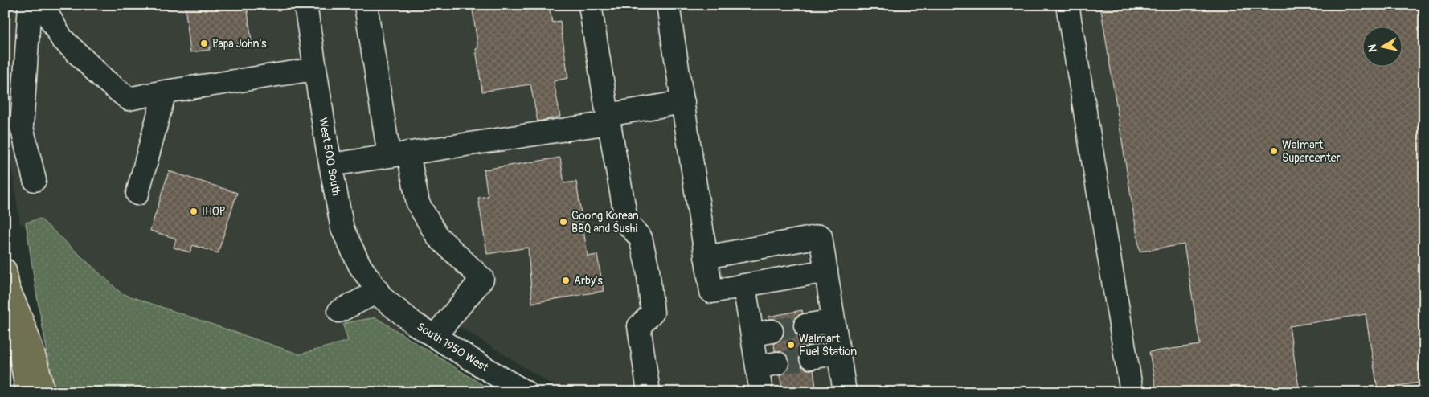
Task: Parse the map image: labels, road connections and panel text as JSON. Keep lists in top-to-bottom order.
{
  "streets": {
    "street": ["West 500 South", "South 1950 West"]
  },
  "crossings": [
    ["West 500 South", "South 1950 West"]
  ],
  "places": [
    "Papa John's",
    "Walmart Supercenter",
    "IHOP",
    "Goong Korean BBQ and Sushi",
    "Arby's",
    "Walmart Fuel Station"
  ],
  "north": "left"
}
